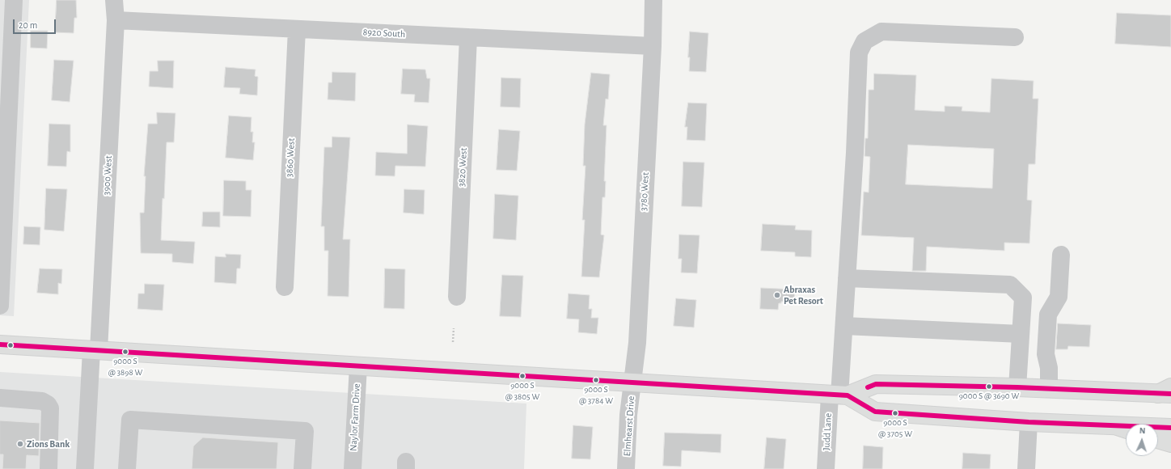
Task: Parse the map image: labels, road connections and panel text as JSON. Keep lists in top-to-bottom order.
{
  "streets": {
    "street": [
      "8920 South",
      "3860 West",
      "3820 West",
      "3900 West",
      "3780 West",
      "Naylor Farm Drive",
      "Elmhearst Drive",
      "Judd Lane"
    ]
  },
  "crossings": [
    ["8920 South", "3860 West"],
    ["8920 South", "3820 West"],
    ["8920 South", "3900 West"],
    ["8920 South", "3780 West"],
    ["3780 West", "Elmhearst Drive"]
  ],
  "places": [
    "Abraxas Pet Resort",
    "9000 S @ 3898 W",
    "9000 S @ 3805 W",
    "9000 S @ 3784 W",
    "9000 S @ 3690 W",
    "9000 S @ 3705 W",
    "Zions Bank"
  ],
  "scale_bar": "20 m",
  "north": "top"
}
